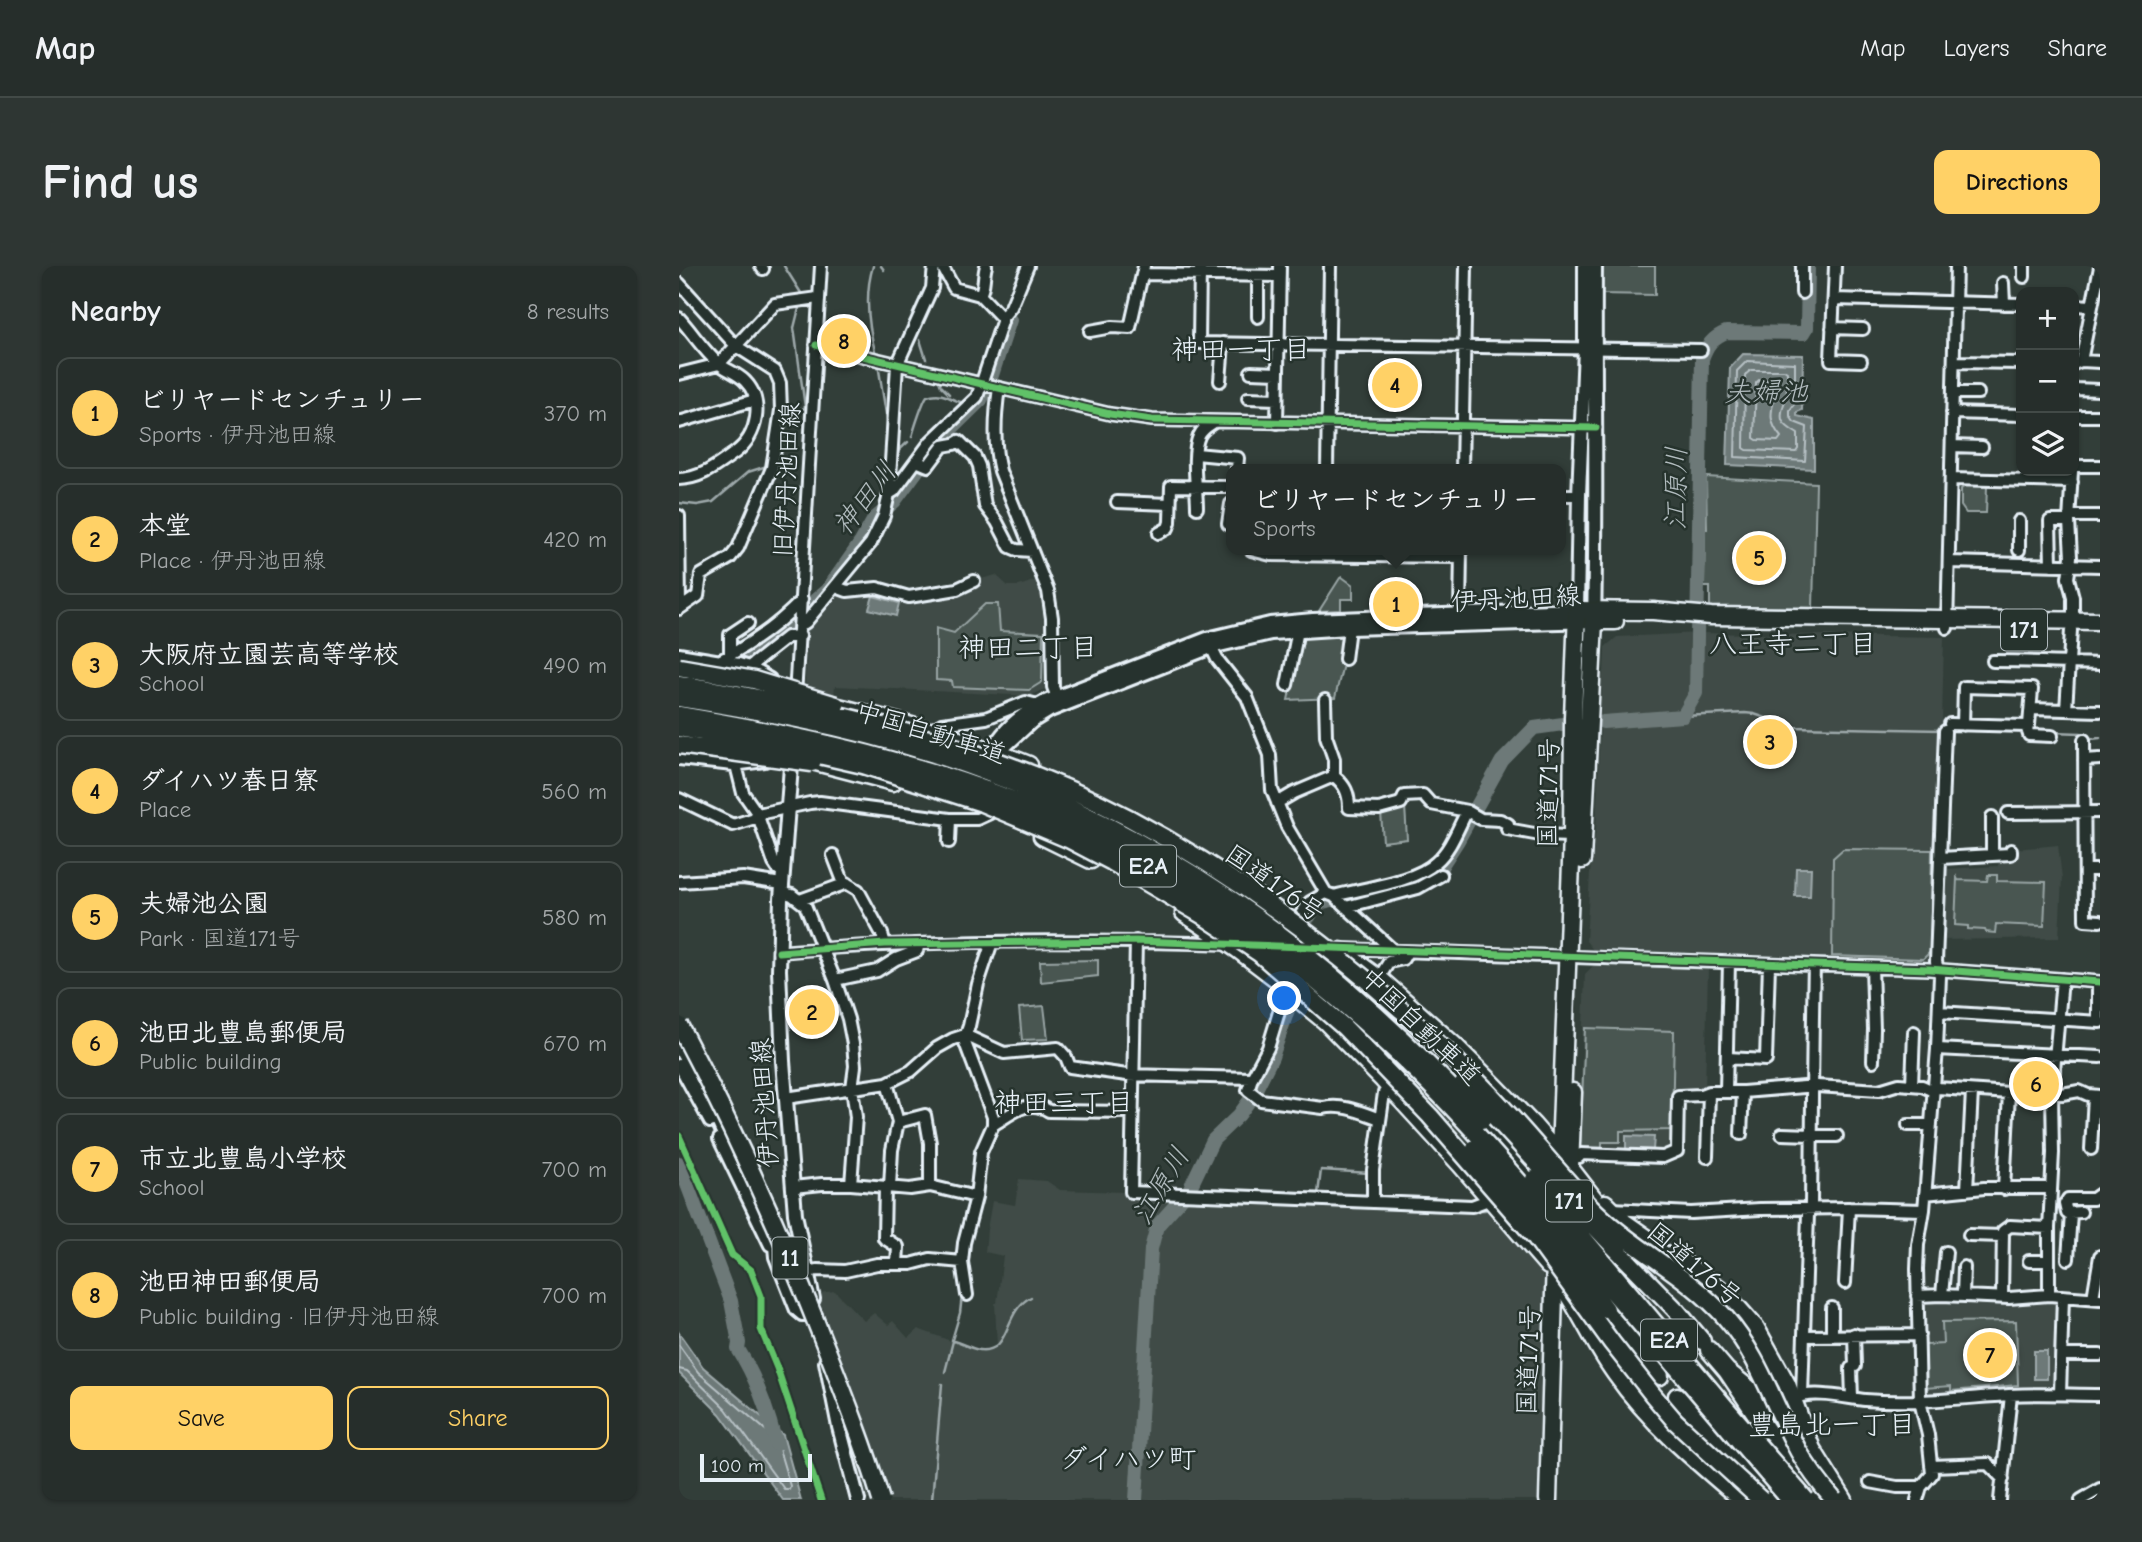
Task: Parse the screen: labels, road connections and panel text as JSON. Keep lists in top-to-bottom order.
{
  "streets": {
    "highway": [
      "171",
      "中国自動車道",
      "国道171号",
      "E2A",
      "国道176号",
      "11"
    ],
    "main road": ["伊丹池田線"],
    "street": ["旧伊丹池田線"]
  },
  "crossings": [
    ["旧伊丹池田線", "伊丹池田線"],
    ["伊丹池田線", "171"],
    ["伊丹池田線", "国道171号"],
    ["伊丹池田線", "国道176号"],
    ["171", "国道171号"]
  ],
  "districts": [
    "神田一丁目",
    "八王寺二丁目",
    "神田二丁目",
    "神田三丁目",
    "豊島北一丁目",
    "ダイハツ町"
  ],
  "water": ["夫婦池", "江原川", "神田川"],
  "scale_bar": "100 m",
  "page": {
    "header": "Map",
    "nav": ["Map", "Layers", "Share"],
    "buttons": [
      "Directions",
      ["Save", "Share"]
    ],
    "title": "Find us",
    "heading": ["Nearby", "8 results"],
    "map_buttons": ["+", "−"],
    "pins": [
      "8",
      "4",
      "5",
      "1",
      "3",
      "2",
      "6",
      "7"
    ],
    "list": [
      {
        "mark": "1",
        "name": "ビリヤードセンチュリー",
        "note": "Sports · 伊丹池田線",
        "value": "370 m"
      },
      {
        "mark": "2",
        "name": "本堂",
        "note": "Place · 伊丹池田線",
        "value": "420 m"
      },
      {
        "mark": "3",
        "name": "大阪府立園芸高等学校",
        "note": "School",
        "value": "490 m"
      },
      {
        "mark": "4",
        "name": "ダイハツ春日寮",
        "note": "Place",
        "value": "560 m"
      },
      {
        "mark": "5",
        "name": "夫婦池公園",
        "note": "Park · 国道171号",
        "value": "580 m"
      },
      {
        "mark": "6",
        "name": "池田北豊島郵便局",
        "note": "Public building",
        "value": "670 m"
      },
      {
        "mark": "7",
        "name": "市立北豊島小学校",
        "note": "School",
        "value": "700 m"
      },
      {
        "mark": "8",
        "name": "池田神田郵便局",
        "note": "Public building · 旧伊丹池田線",
        "value": "700 m"
      }
    ],
    "popup": ["ビリヤードセンチュリー", "Sports"],
    "scale": "100 m"
  }
}
